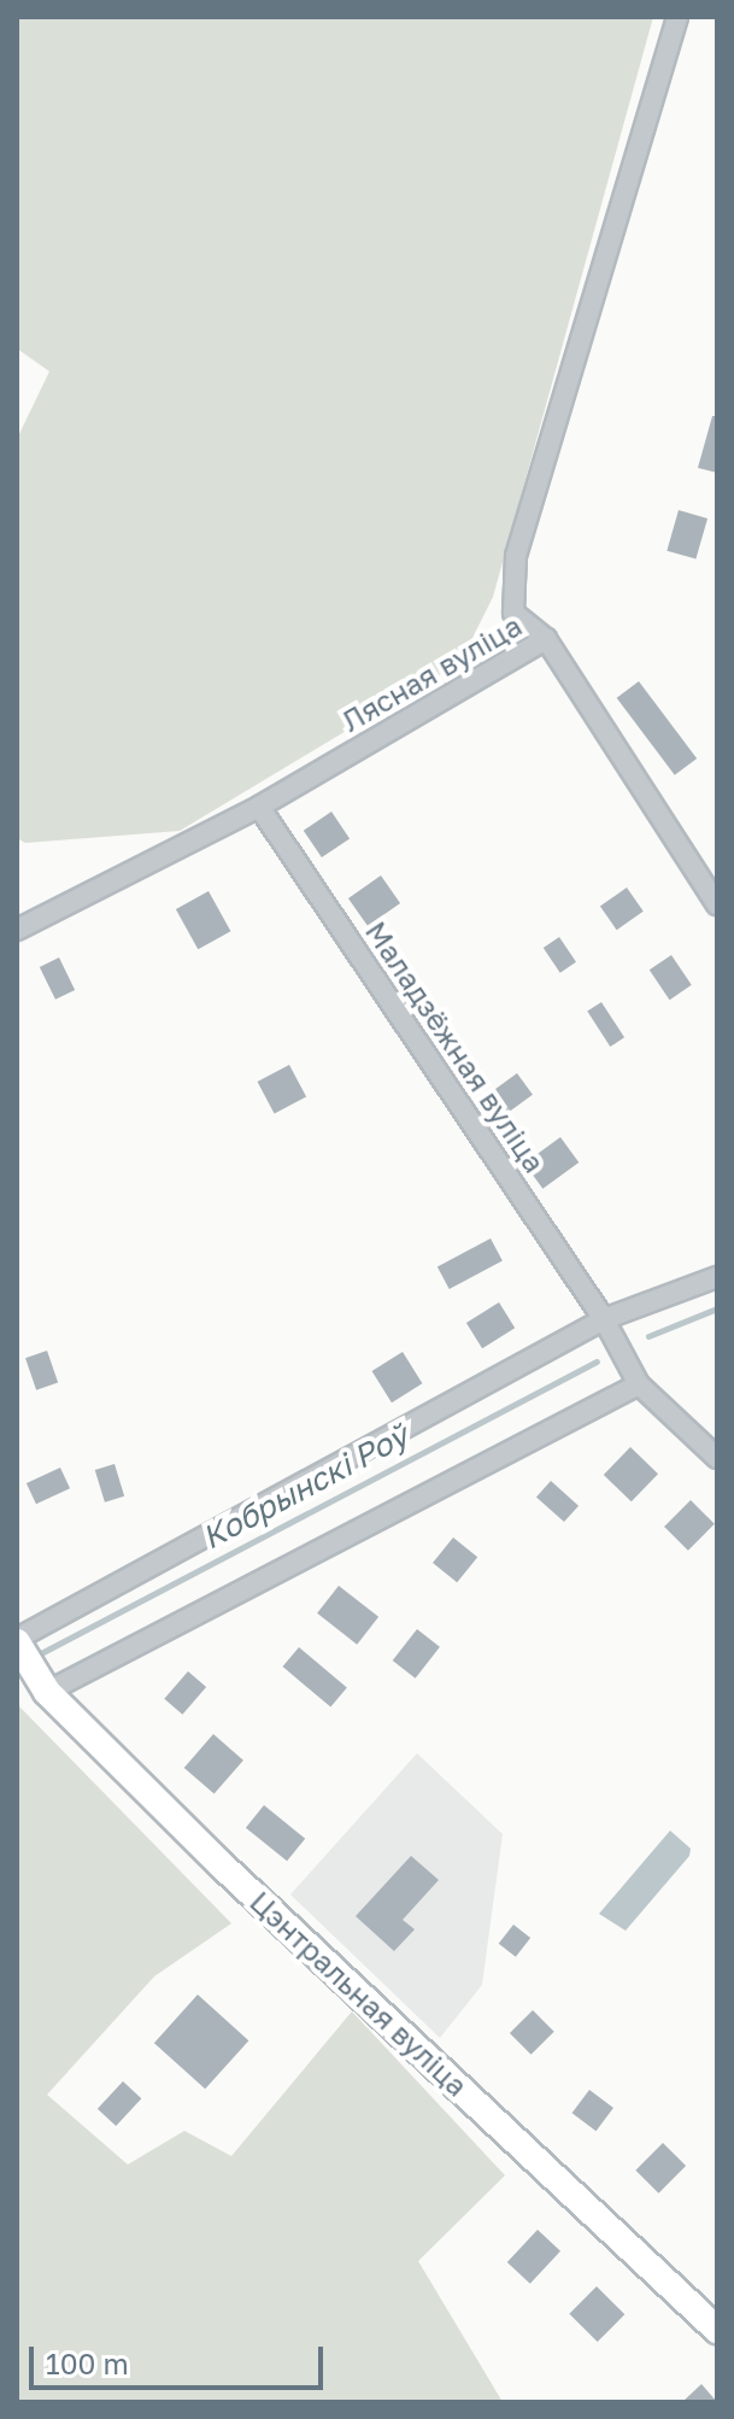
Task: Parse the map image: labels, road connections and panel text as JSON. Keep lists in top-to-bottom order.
{
  "streets": {
    "street": ["Лясная вуліца", "Маладзёжная вуліца", "Цэнтральная вуліца"]
  },
  "crossings": [
    ["Лясная вуліца", "Маладзёжная вуліца"]
  ],
  "water": ["Кобрынскі Роў"],
  "scale_bar": "100 m"
}
